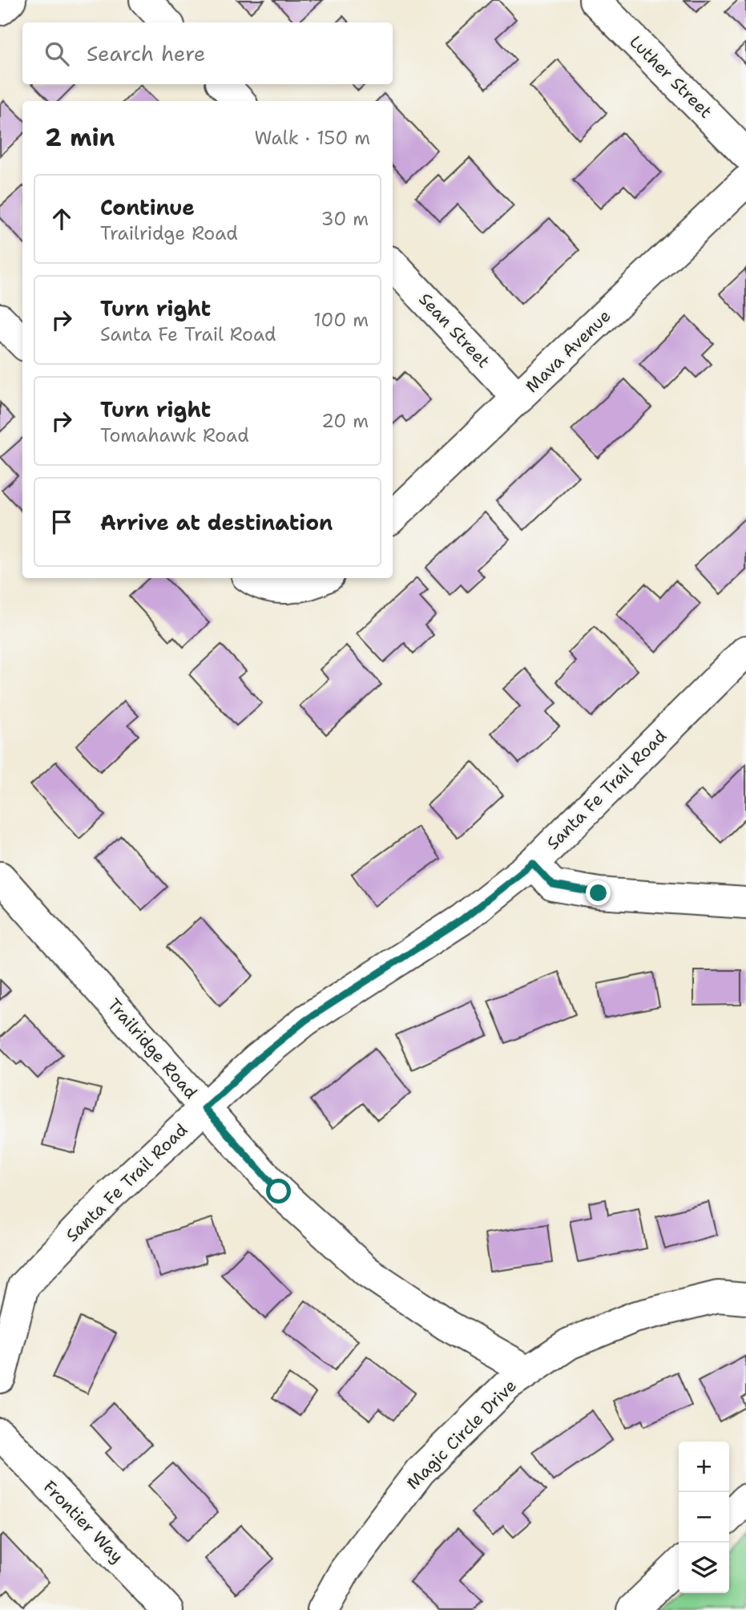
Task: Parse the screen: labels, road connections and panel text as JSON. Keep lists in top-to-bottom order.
{
  "streets": {
    "street": [
      "Luther Street",
      "Sean Street",
      "Mava Avenue",
      "Santa Fe Trail Road",
      "Trailridge Road",
      "Magic Circle Drive",
      "Frontier Way"
    ]
  },
  "crossings": [
    ["Sean Street", "Mava Avenue"],
    ["Santa Fe Trail Road", "Trailridge Road"],
    ["Trailridge Road", "Magic Circle Drive"]
  ],
  "page": {
    "search": "Search here",
    "heading": ["2 min", "Walk · 150 m"],
    "list": [
      ["Continue", "Trailridge Road", "30 m"],
      ["Turn right", "Santa Fe Trail Road", "100 m"],
      ["Turn right", "Tomahawk Road", "20 m"],
      "Arrive at destination"
    ],
    "map_buttons": ["+", "−"]
  }
}
